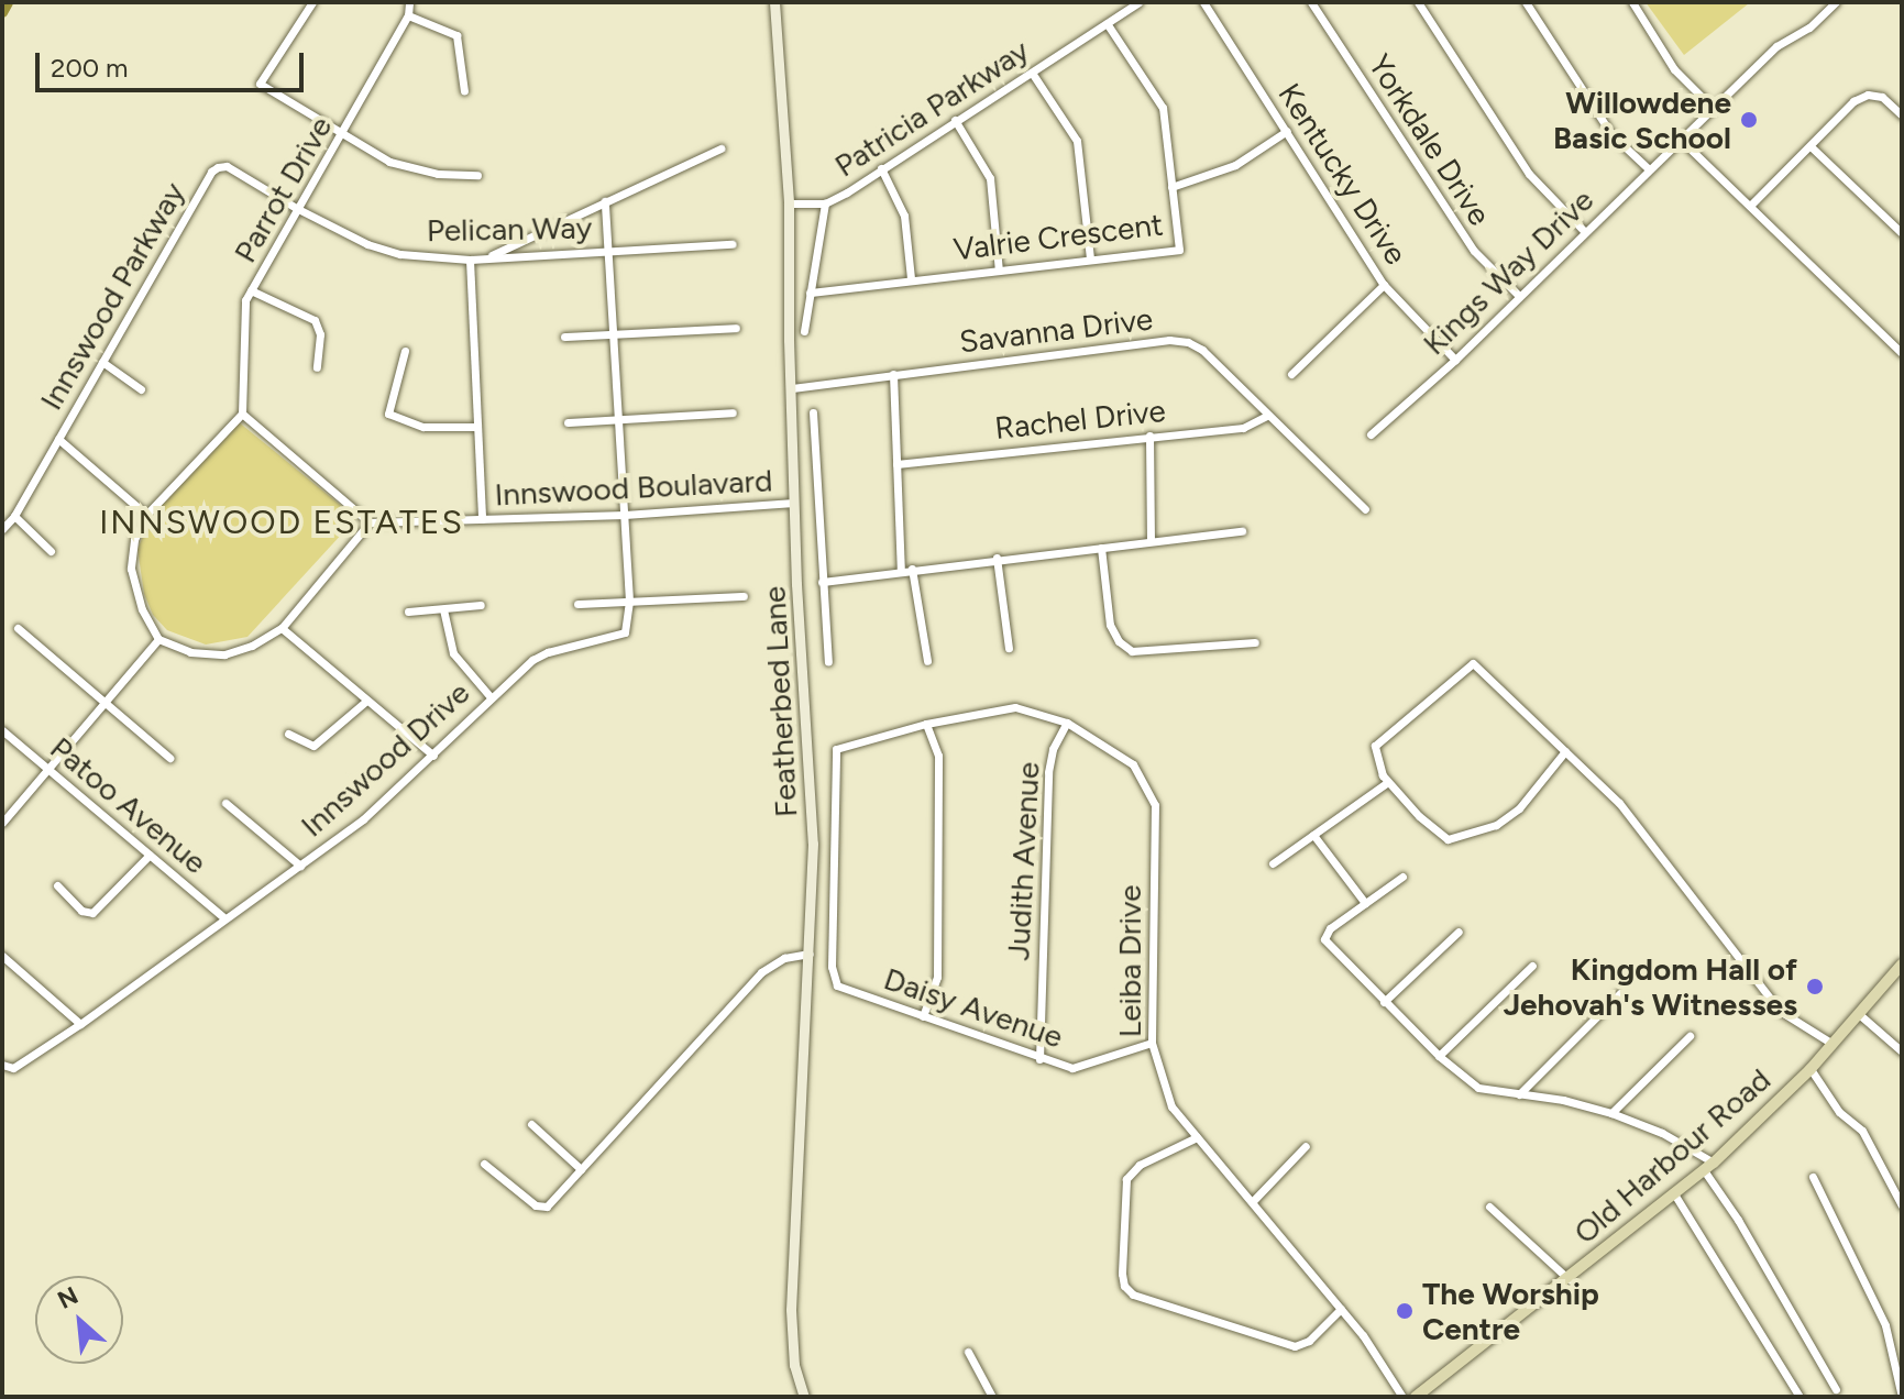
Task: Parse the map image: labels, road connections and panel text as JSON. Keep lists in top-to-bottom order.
{
  "streets": {
    "main road": ["Featherbed Lane", "Old Harbour Road"],
    "street": [
      "Patricia Parkway",
      "Yorkdale Drive",
      "Kentucky Drive",
      "Parrot Drive",
      "Pelican Way",
      "Valrie Crescent",
      "Kings Way Drive",
      "Innswood Parkway",
      "Savanna Drive",
      "Rachel Drive",
      "Innswood Boulavard",
      "Innswood Drive",
      "Patoo Avenue",
      "Judith Avenue",
      "Leiba Drive",
      "Daisy Avenue"
    ]
  },
  "crossings": [
    ["Patricia Parkway", "Valrie Crescent"],
    ["Patricia Parkway", "Featherbed Lane"],
    ["Yorkdale Drive", "Kings Way Drive"],
    ["Kentucky Drive", "Kings Way Drive"],
    ["Parrot Drive", "Pelican Way"],
    ["Parrot Drive", "Innswood Parkway"],
    ["Parrot Drive", "Innswood Boulavard"],
    ["Pelican Way", "Innswood Parkway"],
    ["Pelican Way", "Innswood Drive"],
    ["Savanna Drive", "Rachel Drive"],
    ["Savanna Drive", "Featherbed Lane"],
    ["Innswood Boulavard", "Featherbed Lane"],
    ["Innswood Boulavard", "Innswood Drive"],
    ["Innswood Drive", "Patoo Avenue"],
    ["Judith Avenue", "Leiba Drive"],
    ["Judith Avenue", "Daisy Avenue"],
    ["Leiba Drive", "Daisy Avenue"]
  ],
  "districts": ["INNSWOOD ESTATES"],
  "places": ["Willowdene Basic School", "Kingdom Hall of Jehovah's Witnesses", "The Worship Centre"],
  "scale_bar": "200 m",
  "north": "top left"
}
